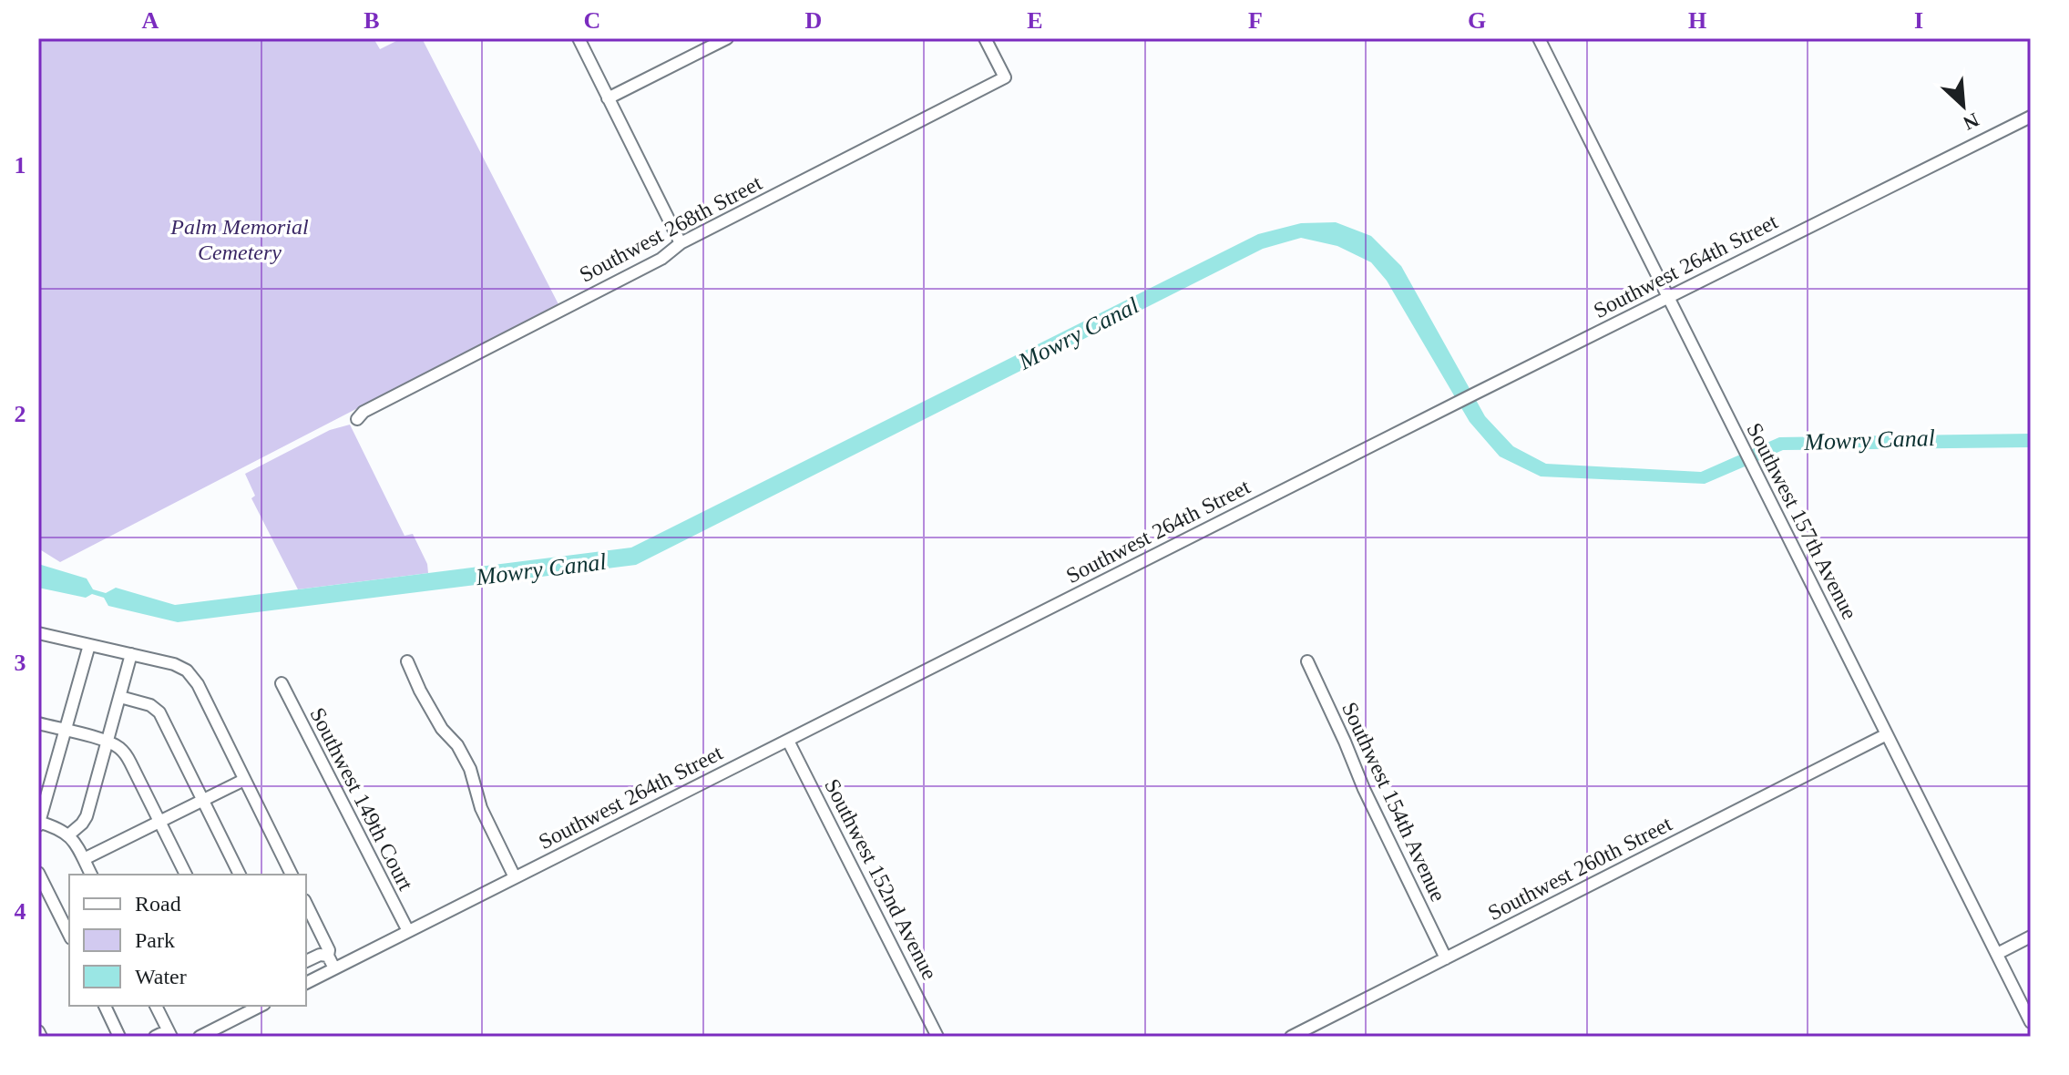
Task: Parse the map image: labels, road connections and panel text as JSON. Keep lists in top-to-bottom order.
{
  "streets": {
    "street": [
      "Southwest 268th Street",
      "Southwest 264th Street",
      "Southwest 157th Avenue",
      "Southwest 149th Court",
      "Southwest 154th Avenue",
      "Southwest 260th Street",
      "Southwest 152nd Avenue"
    ]
  },
  "crossings": [
    ["Southwest 264th Street", "Southwest 157th Avenue"],
    ["Southwest 264th Street", "Southwest 149th Court"],
    ["Southwest 264th Street", "Southwest 152nd Avenue"],
    ["Southwest 157th Avenue", "Southwest 260th Street"],
    ["Southwest 154th Avenue", "Southwest 260th Street"]
  ],
  "water": ["Mowry Canal"],
  "parks": ["Palm Memorial Cemetery"],
  "legend": ["Road", "Park", "Water"],
  "north": "bottom right",
  "grid": {
    "columns": [
      "A",
      "B",
      "C",
      "D",
      "E",
      "F",
      "G",
      "H",
      "I"
    ],
    "rows": [
      "1",
      "2",
      "3",
      "4"
    ]
  }
}
